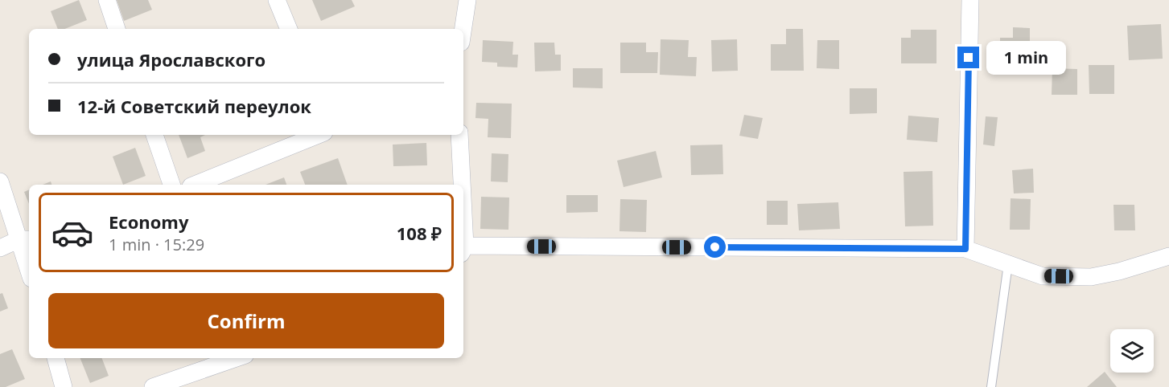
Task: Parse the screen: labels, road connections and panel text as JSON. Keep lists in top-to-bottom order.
{
  "page": {
    "banner": ["улица Ярославского", "12-й Советский переулок"],
    "bubble": "1 min",
    "list": [
      {
        "name": "Economy",
        "note": "1 min · 15:29",
        "value": "108 ₽"
      }
    ],
    "buttons": "Confirm"
  }
}
